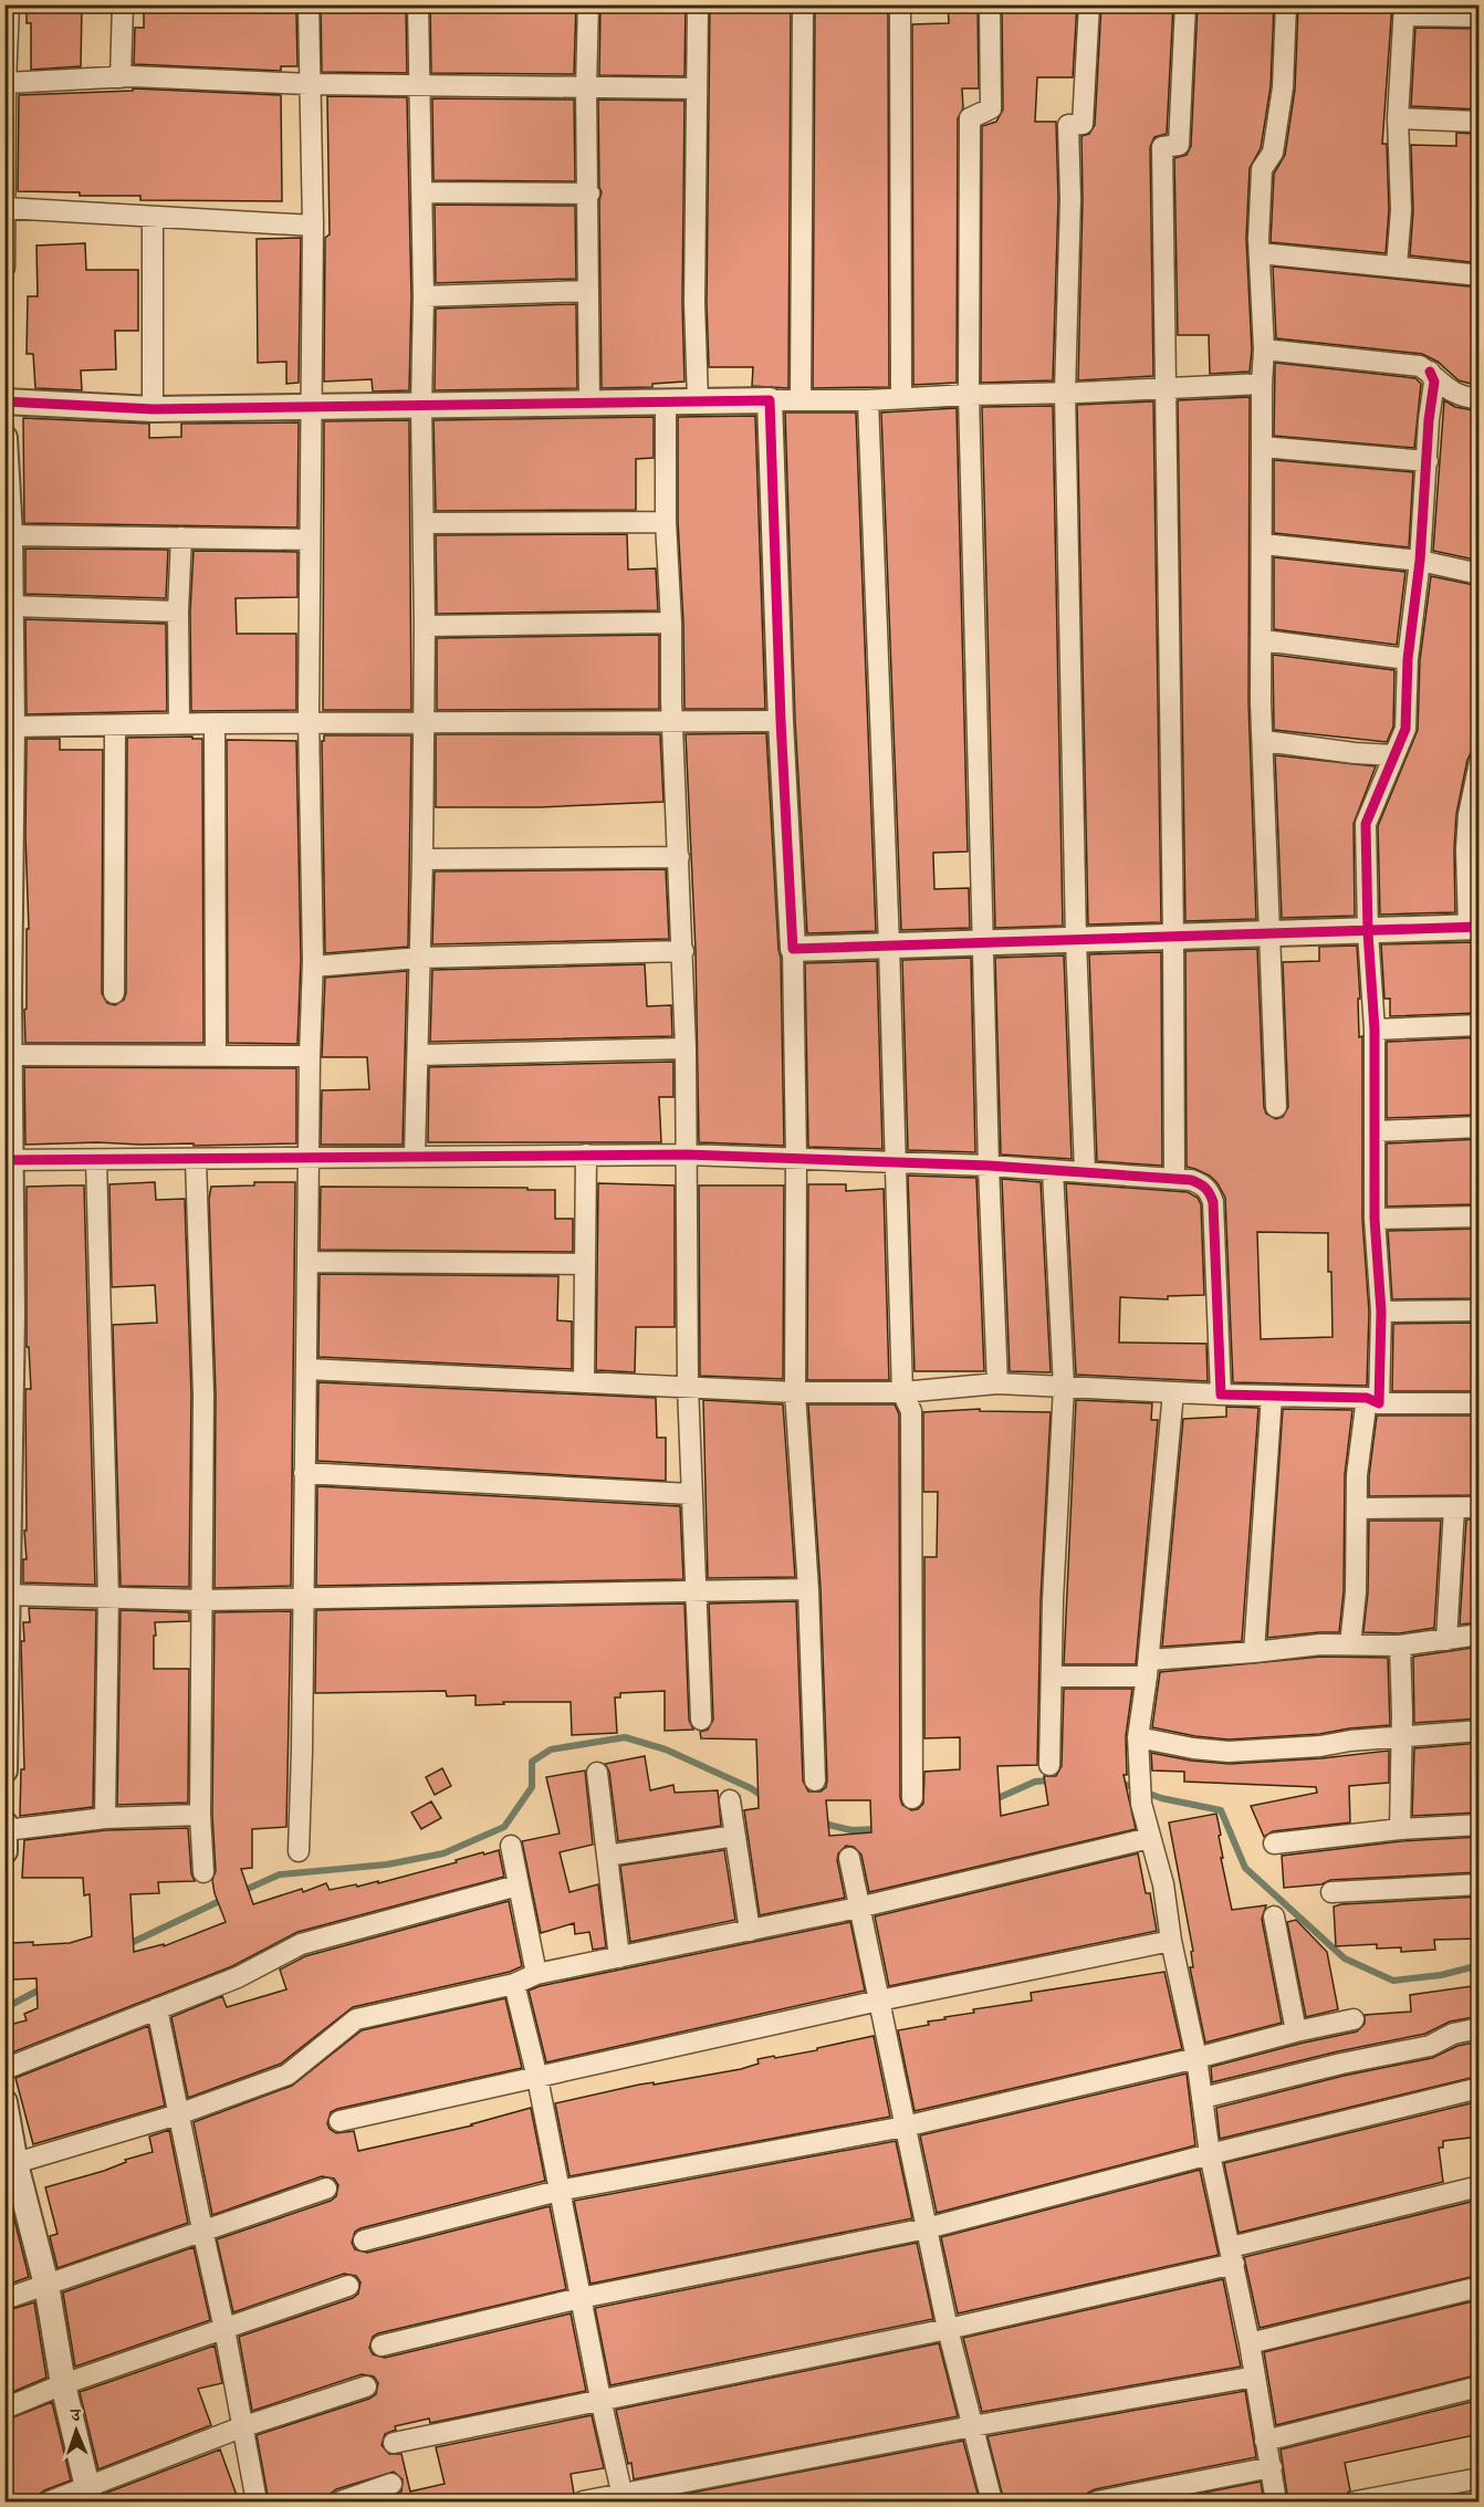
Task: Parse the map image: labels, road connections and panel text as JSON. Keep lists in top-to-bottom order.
{
  "north": "top"
}
